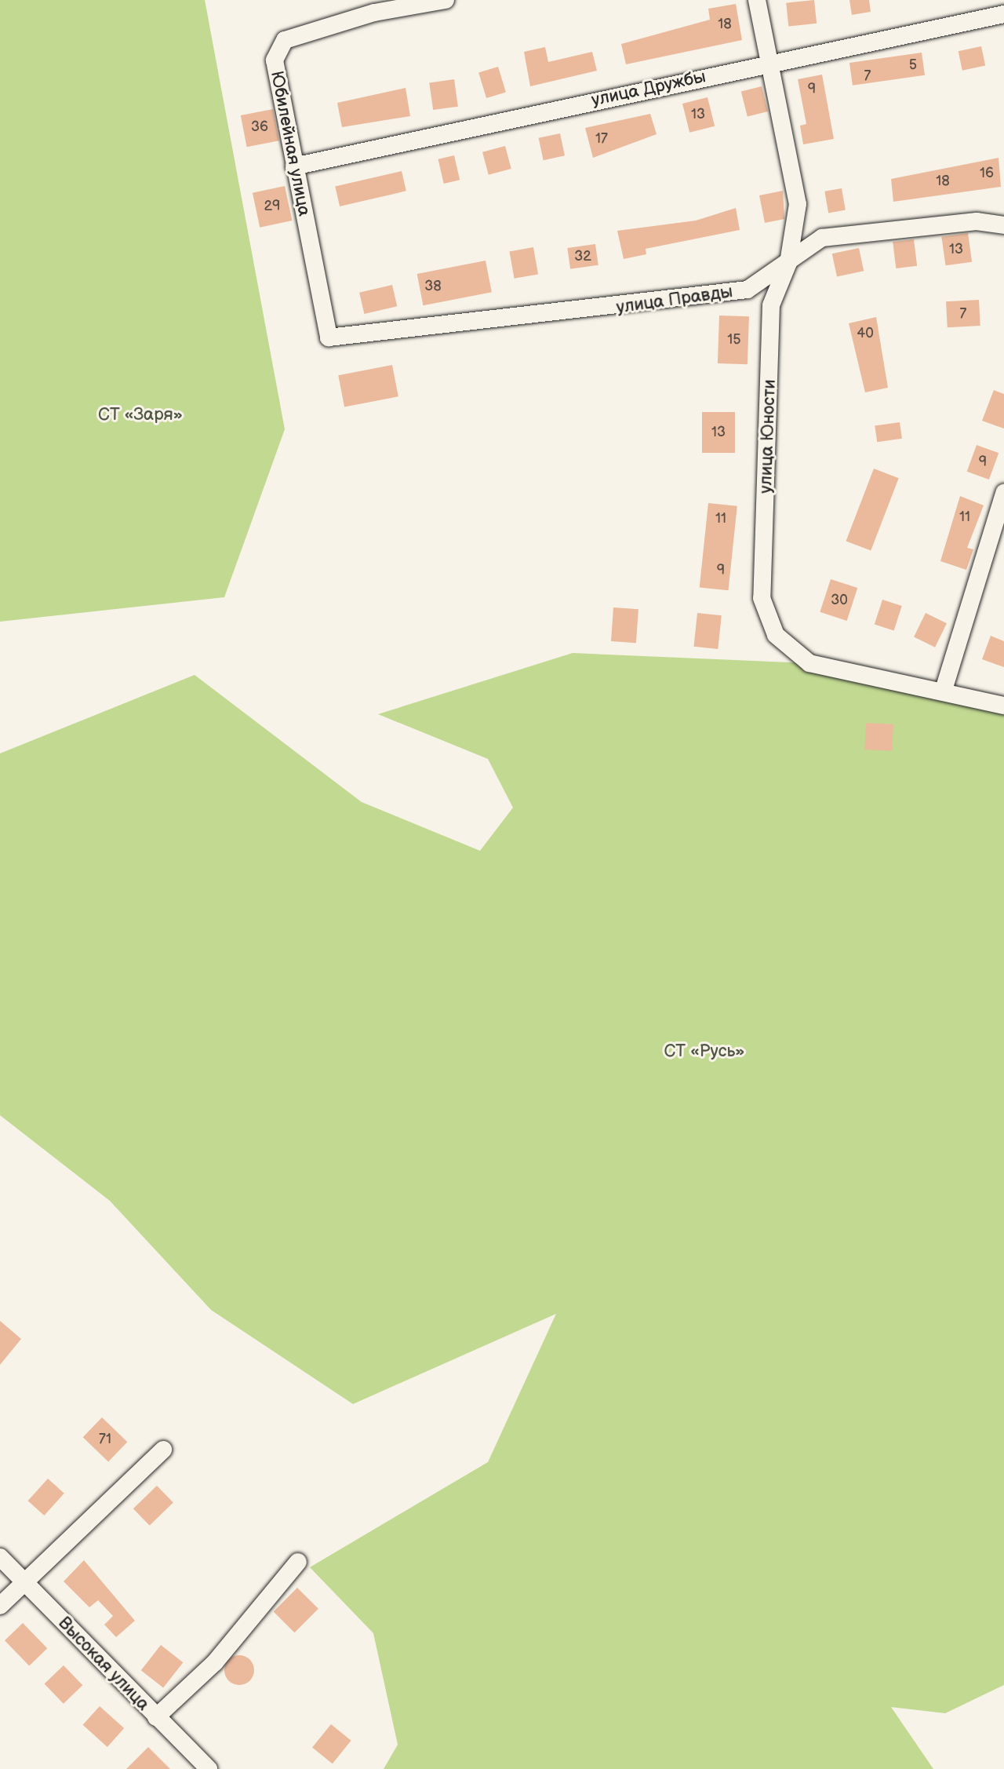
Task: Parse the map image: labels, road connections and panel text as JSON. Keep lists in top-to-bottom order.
{
  "streets": {
    "street": [
      "улица Дружбы",
      "Юбилейная улица",
      "улица Правды",
      "улица Юности",
      "Высокая улица"
    ]
  },
  "crossings": [
    ["улица Дружбы", "Юбилейная улица"],
    ["улица Дружбы", "улица Юности"],
    ["Юбилейная улица", "улица Правды"],
    ["улица Правды", "улица Юности"]
  ],
  "parks": ["СТ «Заря»", "СТ «Русь»"],
  "house_numbers": [
    "18",
    "5",
    "7",
    "9",
    "13",
    "36",
    "17",
    "16",
    "18",
    "29",
    "13",
    "32",
    "38",
    "7",
    "40",
    "15",
    "13",
    "9",
    "11",
    "11",
    "9",
    "30",
    "71"
  ]
}
